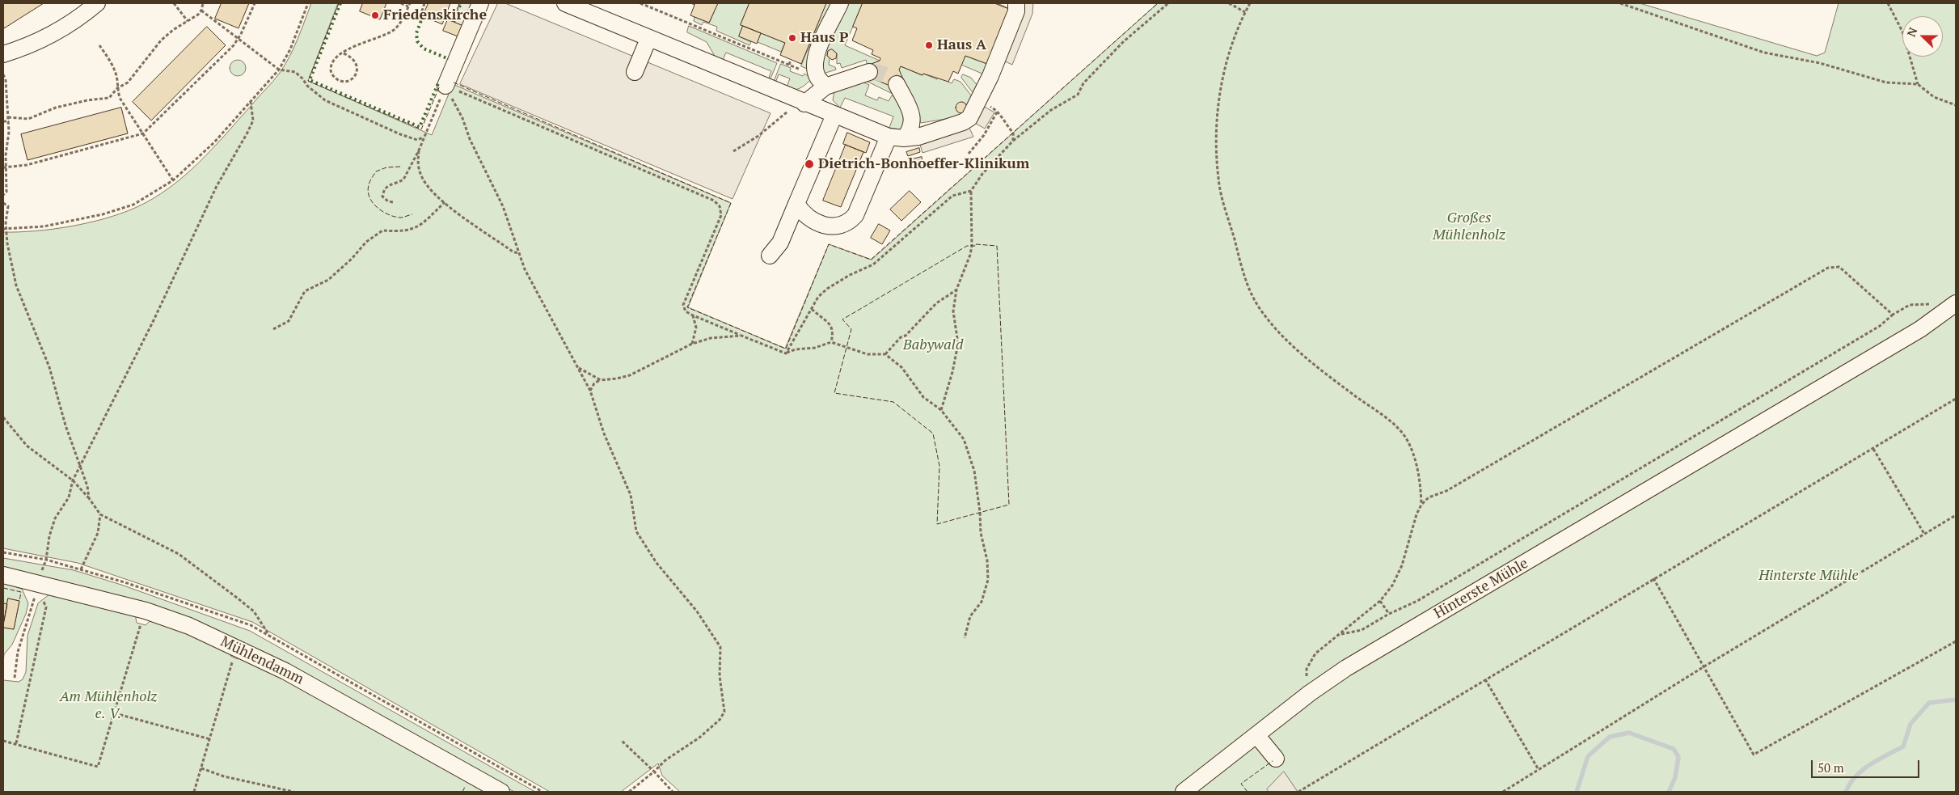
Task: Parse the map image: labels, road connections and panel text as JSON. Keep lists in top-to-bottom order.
{
  "streets": {
    "street": ["Hinterste Mühle", "Mühlendamm"]
  },
  "parks": [
    "Großes Mühlenholz",
    "Babywald",
    "Hinterste Mühle",
    "Am Mühlenholz e. V."
  ],
  "places": [
    "Friedenskirche",
    "Haus P",
    "Haus A",
    "Dietrich-Bonhoeffer-Klinikum"
  ],
  "scale_bar": "50 m",
  "north": "left"
}
